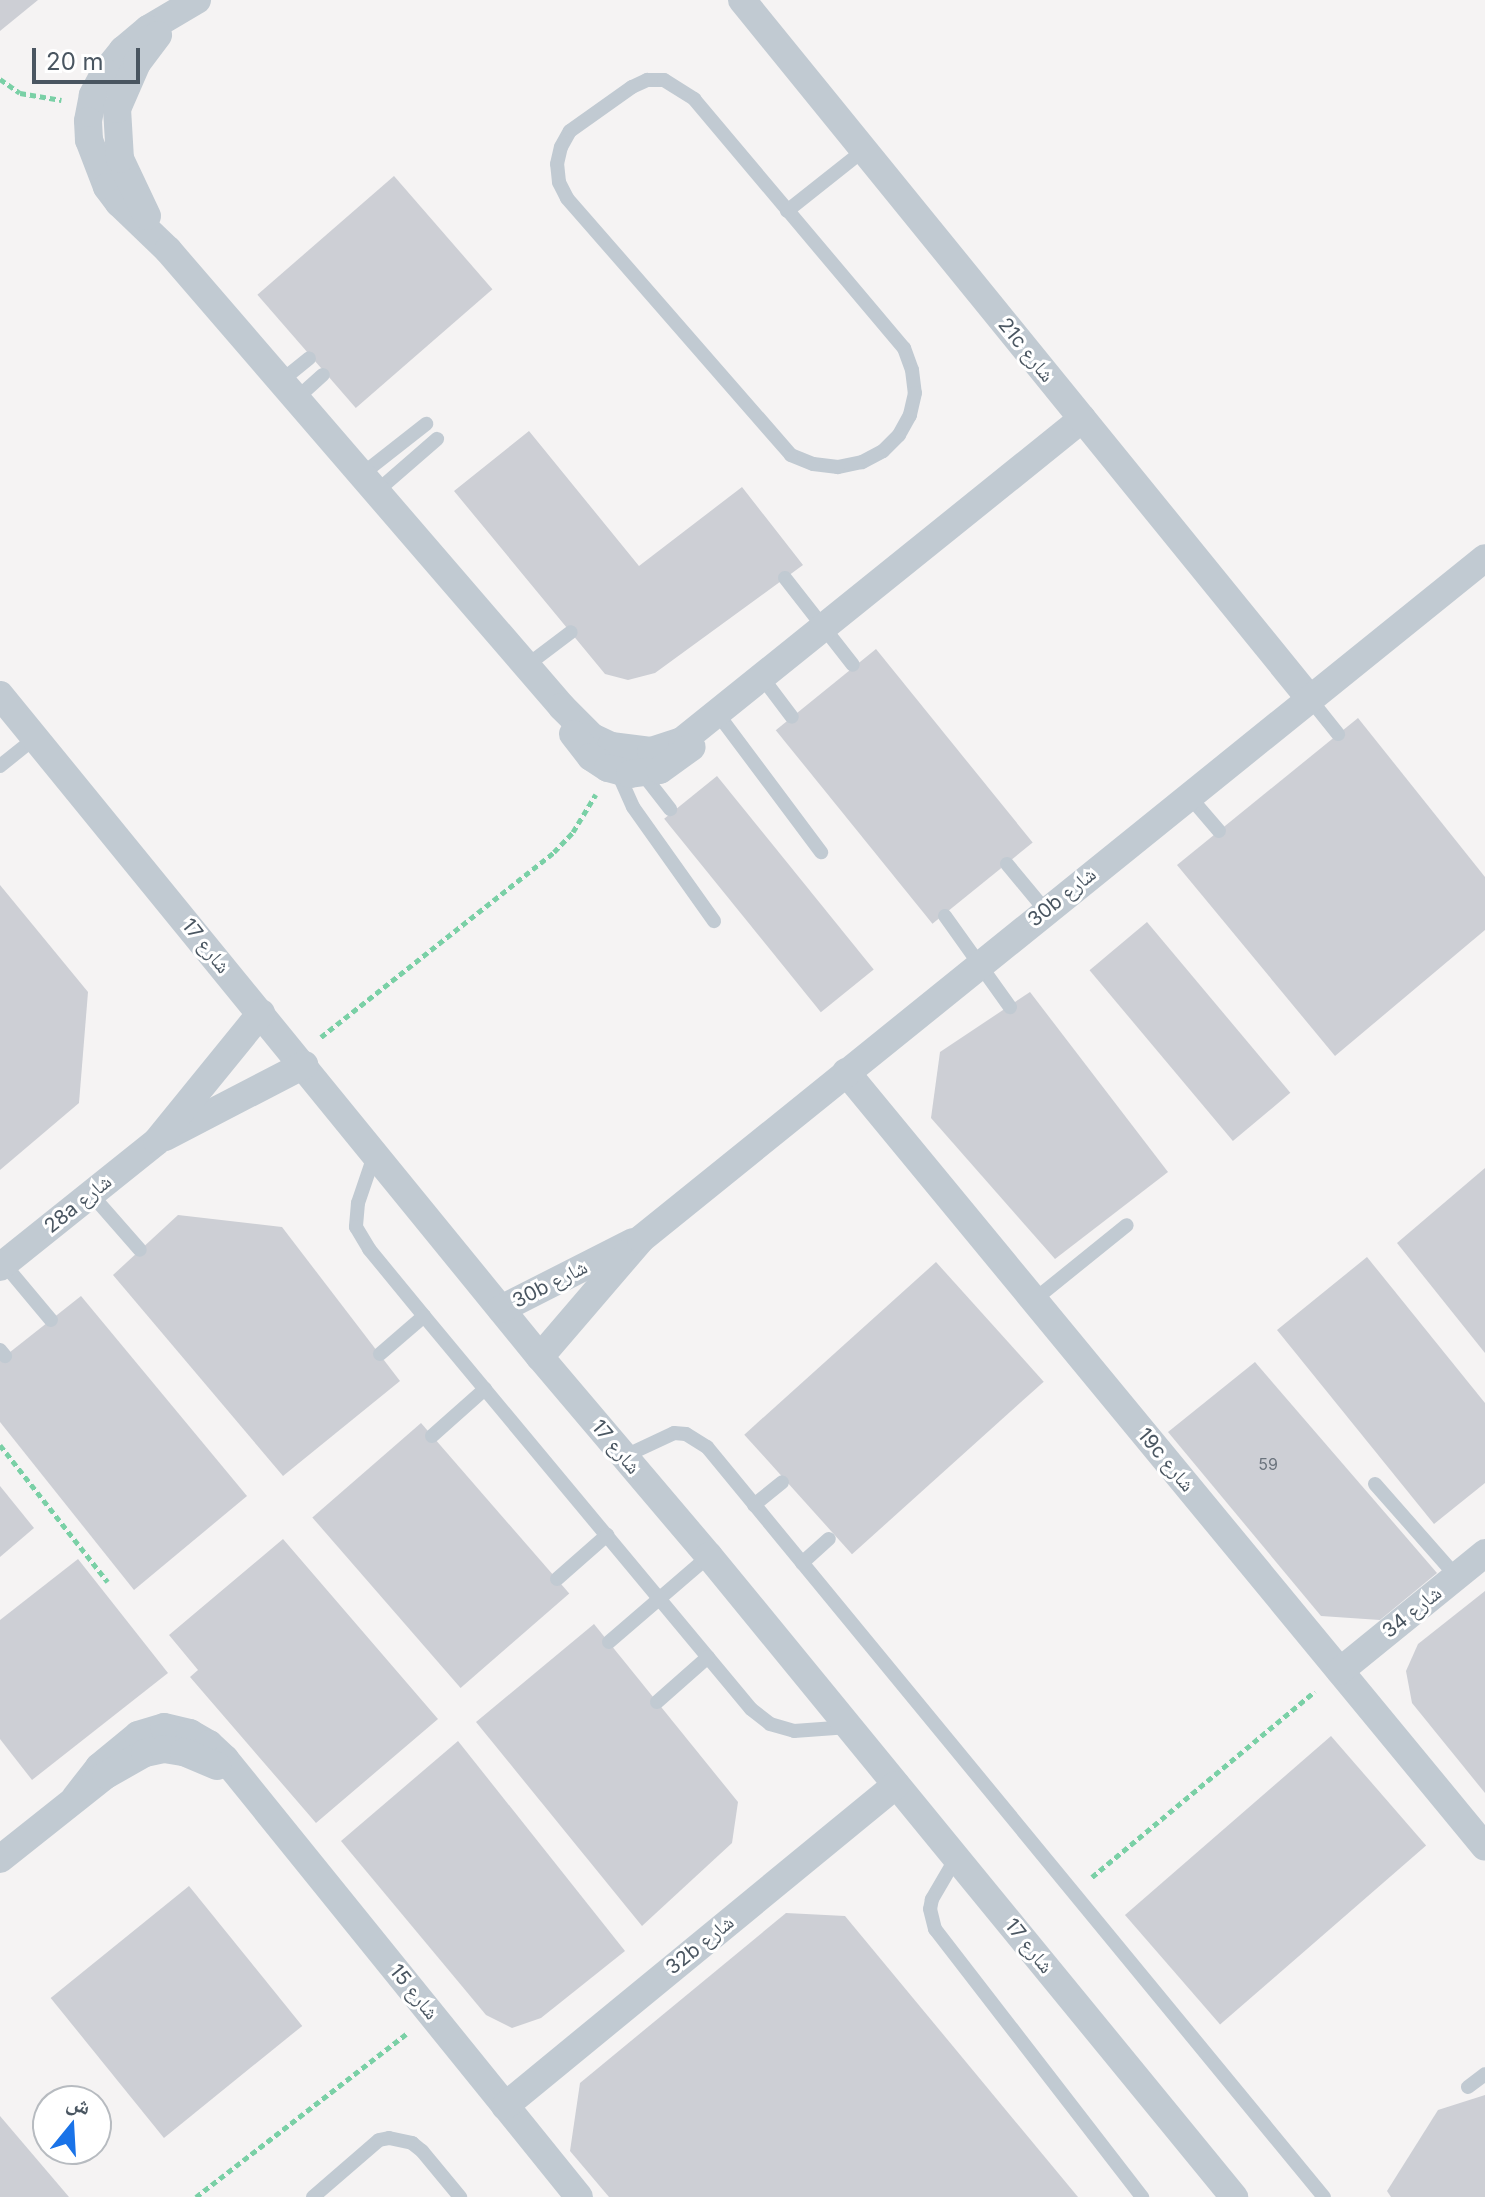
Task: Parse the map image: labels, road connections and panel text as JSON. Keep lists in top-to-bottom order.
{
  "streets": {
    "street": [
      "21c شارع",
      "30b شارع",
      "شارع 17",
      "28a شارع",
      "19c شارع",
      "شارع 34",
      "32b شارع",
      "شارع 15"
    ]
  },
  "crossings": [
    ["21c شارع", "30b شارع"],
    ["30b شارع", "شارع 17"],
    ["30b شارع", "19c شارع"],
    ["شارع 17", "28a شارع"],
    ["شارع 17", "32b شارع"],
    ["19c شارع", "شارع 34"],
    ["32b شارع", "شارع 15"]
  ],
  "house_numbers": ["59"],
  "scale_bar": "20 m",
  "north": "top"
}
